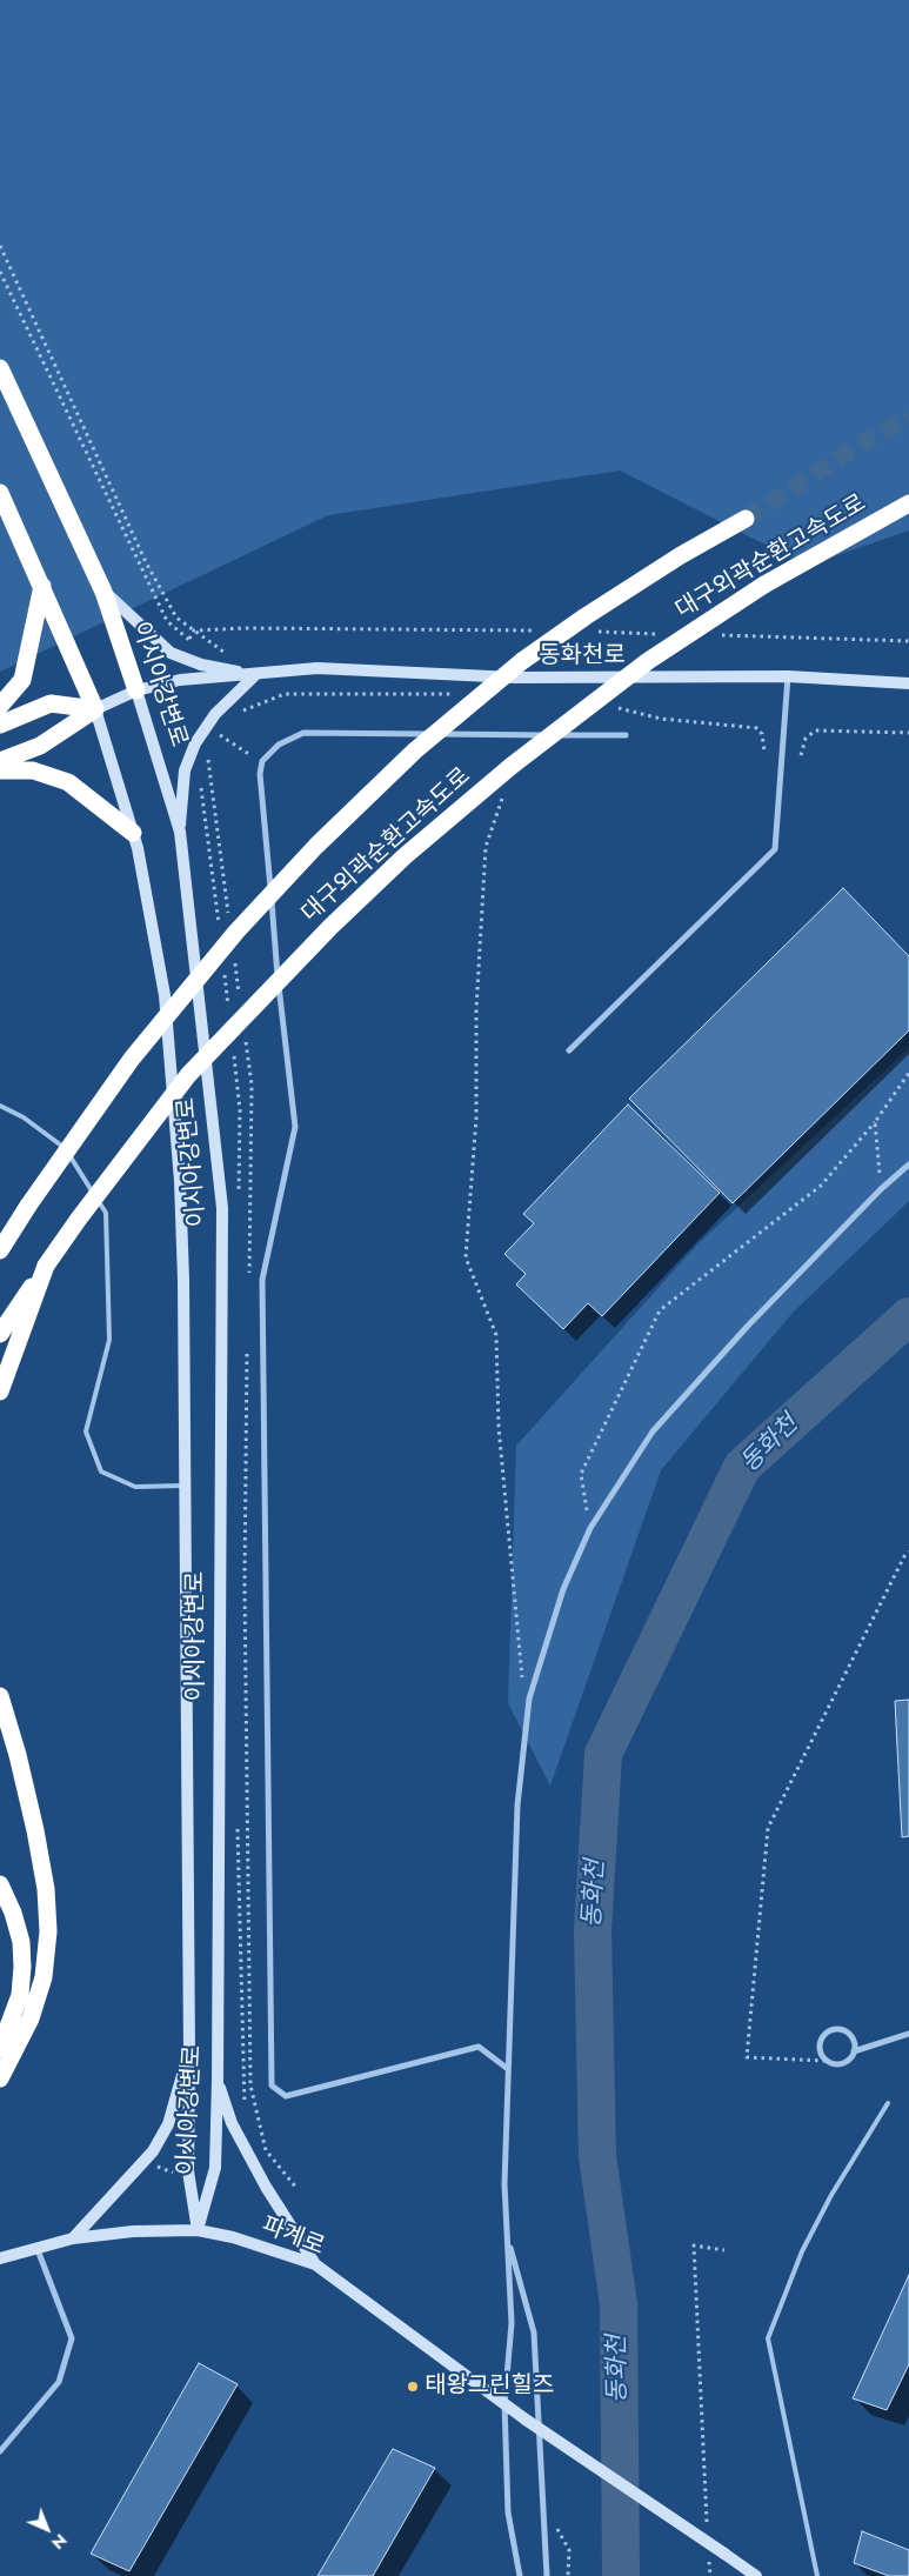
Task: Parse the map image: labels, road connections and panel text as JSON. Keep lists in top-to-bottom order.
{
  "streets": {
    "highway": ["대구외곽순환고속도로", "이시아강변로"],
    "main road": ["동화천로", "파계로"]
  },
  "crossings": [
    ["이시아강변로", "파계로"]
  ],
  "water": ["동화천"],
  "places": ["태왕그린힐즈"],
  "north": "bottom right"
}
